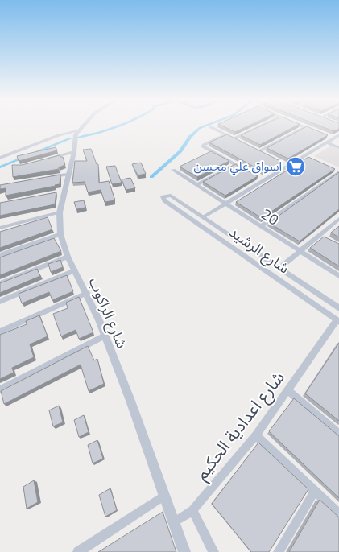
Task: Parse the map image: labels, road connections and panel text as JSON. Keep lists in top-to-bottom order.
{
  "streets": {
    "street": [
      "20",
      "شارع الرشيد",
      "شارع الراكوب",
      "شارع اعدادية الحكيم"
    ]
  },
  "crossings": [
    ["شارع الرشيد", "شارع اعدادية الحكيم"],
    ["شارع الراكوب", "شارع اعدادية الحكيم"]
  ],
  "places": {
    "supermarket": ["اسواق علي محسن"]
  }
}
